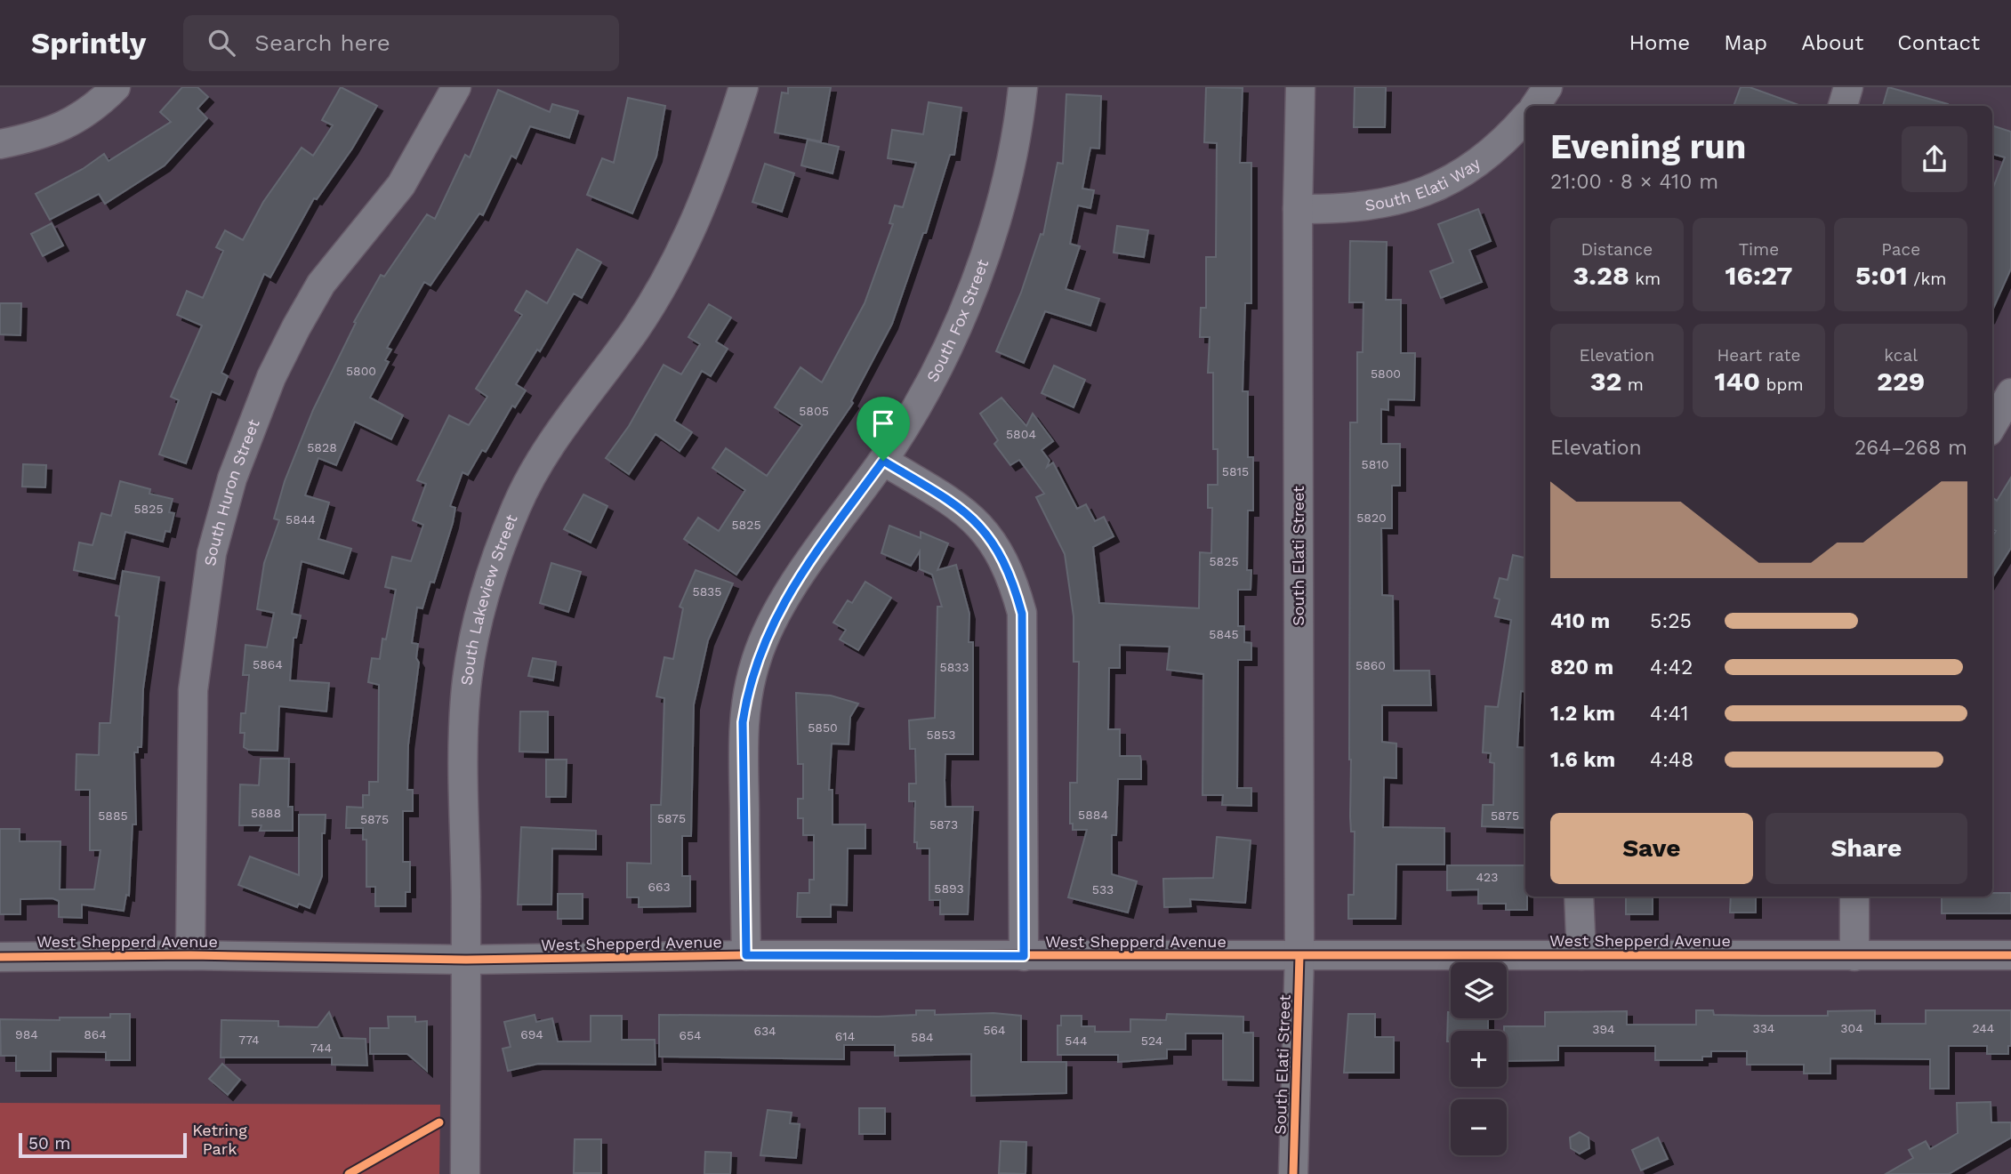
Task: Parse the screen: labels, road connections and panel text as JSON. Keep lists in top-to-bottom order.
{
  "streets": {
    "street": [
      "South Elati Way",
      "South Fox Street",
      "South Huron Street",
      "South Elati Street",
      "South Lakeview Street",
      "West Shepperd Avenue"
    ]
  },
  "crossings": [
    ["South Elati Way", "South Elati Street"],
    ["South Fox Street", "West Shepperd Avenue"],
    ["South Huron Street", "West Shepperd Avenue"],
    ["South Elati Street", "West Shepperd Avenue"],
    ["South Lakeview Street", "West Shepperd Avenue"]
  ],
  "parks": ["Ketring Park"],
  "house_numbers": [
    "5800",
    "5800",
    "5805",
    "5804",
    "5828",
    "5810",
    "5815",
    "5825",
    "5820",
    "5844",
    "5825",
    "5825",
    "5835",
    "5845",
    "5864",
    "5860",
    "5833",
    "5850",
    "5853",
    "5888",
    "5884",
    "5885",
    "5875",
    "5875",
    "5875",
    "5873",
    "423",
    "663",
    "5893",
    "533",
    "334",
    "304",
    "244",
    "394",
    "564",
    "634",
    "984",
    "864",
    "694",
    "654",
    "614",
    "584",
    "774",
    "544",
    "524",
    "744"
  ],
  "scale_bar": "50 m",
  "page": {
    "header": "Sprintly",
    "search": "Search here",
    "nav": [
      "Home",
      "Map",
      "About",
      "Contact"
    ],
    "heading": ["Evening run", "21:00 · 8 × 410 m"],
    "stats": [
      ["Distance", "3.28 km"],
      ["Time", "16:27"],
      ["Pace", "5:01 /km"],
      ["Elevation", "32 m"],
      ["Heart rate", "140 bpm"],
      ["kcal", "229"]
    ],
    "chart": ["Elevation", "264–268 m"],
    "list": [
      {
        "name": "410 m",
        "note": "5:25"
      },
      {
        "name": "820 m",
        "note": "4:42"
      },
      {
        "name": "1.2 km",
        "note": "4:41"
      },
      {
        "name": "1.6 km",
        "note": "4:48"
      }
    ],
    "buttons": ["Save", "Share"],
    "map_buttons": ["+", "−"],
    "scale": "50 m"
  }
}
